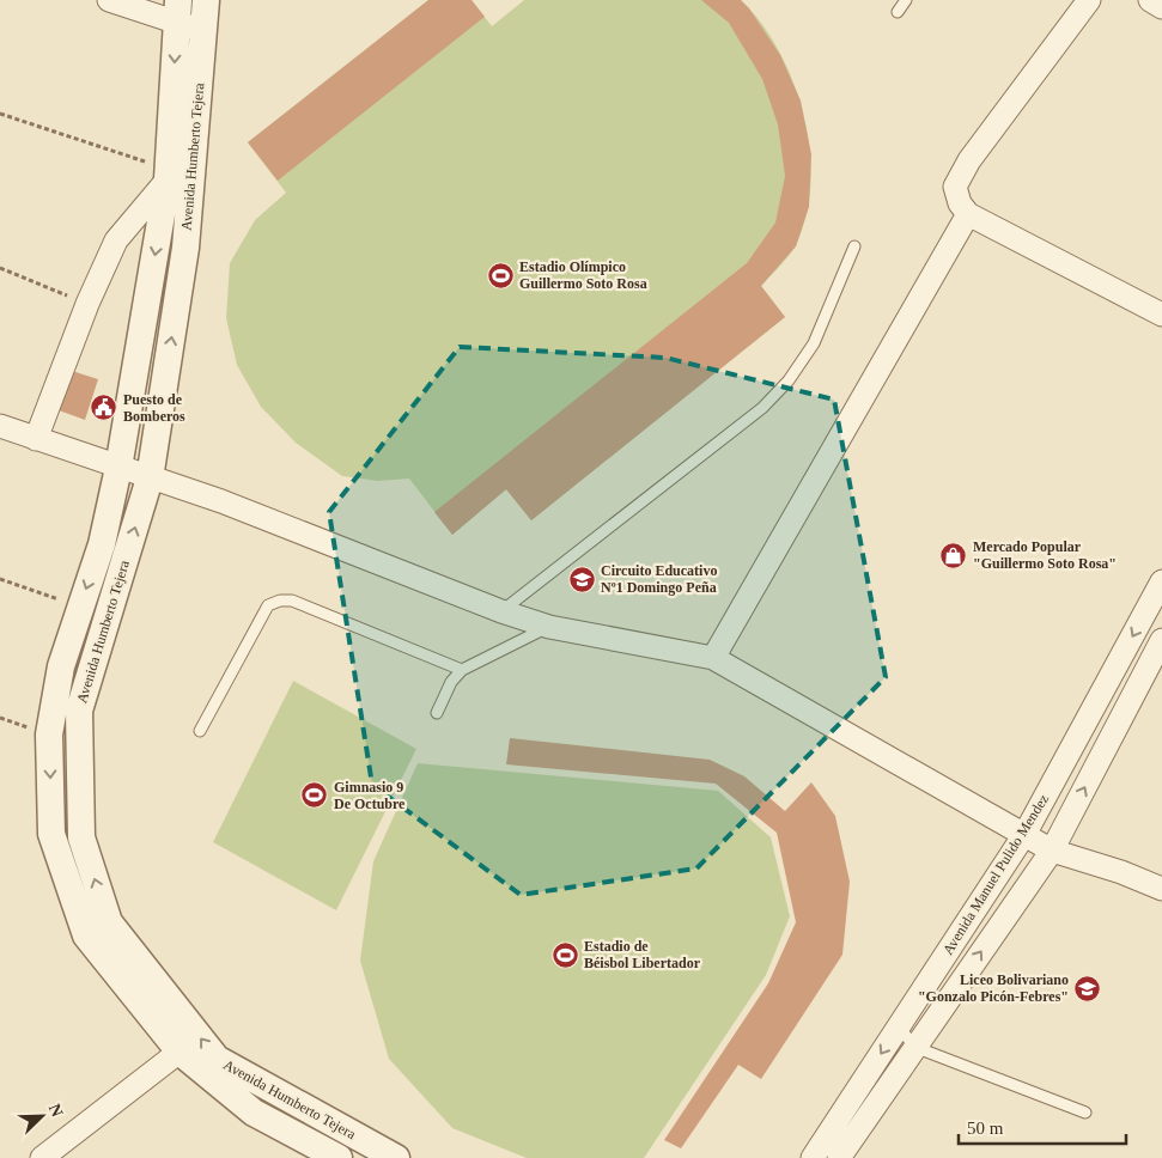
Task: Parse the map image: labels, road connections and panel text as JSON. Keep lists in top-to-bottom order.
{
  "streets": {
    "street": ["Avenida Humberto Tejera", "Avenida Manuel Pulido Mendez"]
  },
  "places": {
    "sports": ["Estadio Olímpico Guillermo Soto Rosa", "Gimnasio 9 De Octubre", "Estadio de Béisbol Libertador"],
    "public building": ["Puesto de Bomberos"],
    "shop": ["Mercado Popular \"Guillermo Soto Rosa\""],
    "school or university": ["Circuito Educativo Nº1 Domingo Peña", "Liceo Bolivariano \"Gonzalo Picón-Febres\""]
  },
  "scale_bar": "50 m",
  "north": "top right"
}
